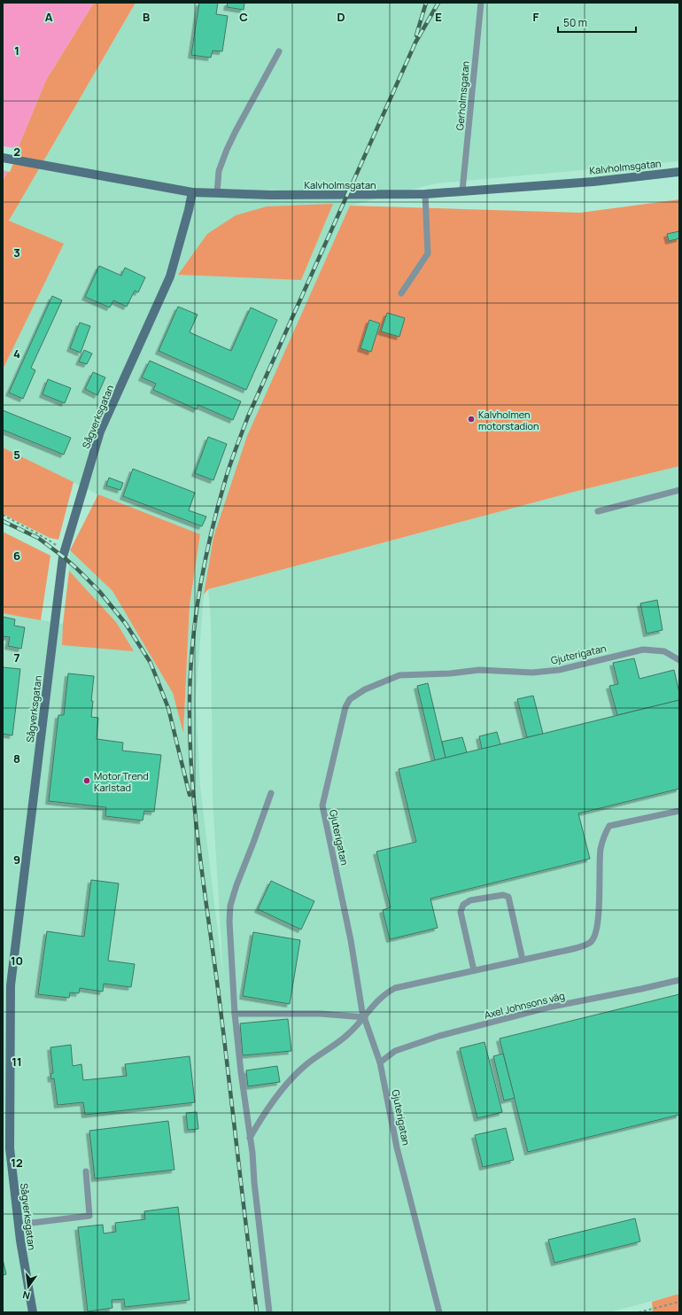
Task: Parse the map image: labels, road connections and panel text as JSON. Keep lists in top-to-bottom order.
{
  "streets": {
    "street": ["Kalvholmsgatan", "Sågverksgatan"],
    "lane": ["Gerholmsgatan", "Gjuterigatan", "Axel Johnsons väg"]
  },
  "crossings": [
    ["Gerholmsgatan", "Kalvholmsgatan"],
    ["Kalvholmsgatan", "Sågverksgatan"],
    ["Gjuterigatan", "Axel Johnsons väg"]
  ],
  "places": ["Kalvholmen motorstadion", "Motor Trend Karlstad"],
  "scale_bar": "50 m",
  "north": "bottom",
  "grid": {
    "columns": [
      "A",
      "B",
      "C",
      "D",
      "E",
      "F"
    ],
    "rows": [
      "1",
      "2",
      "3",
      "4",
      "5",
      "6",
      "7",
      "8",
      "9",
      "10",
      "11",
      "12"
    ]
  }
}
